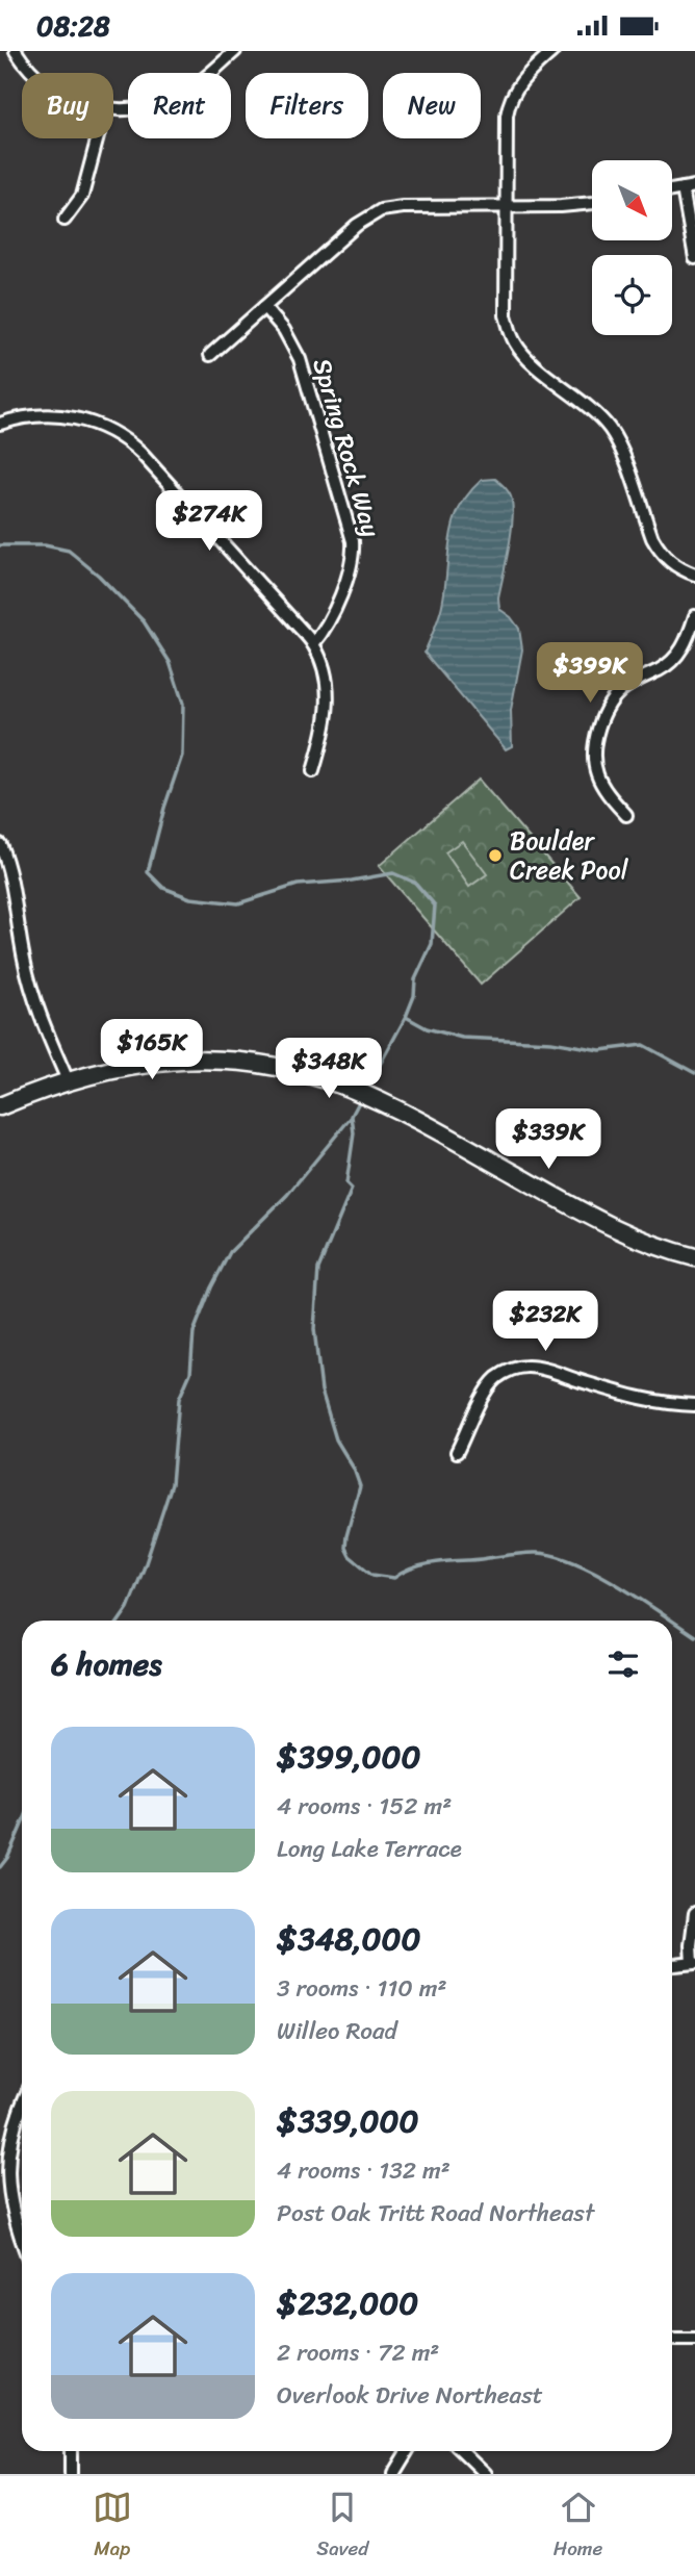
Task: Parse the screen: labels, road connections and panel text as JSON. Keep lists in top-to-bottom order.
{
  "streets": {
    "street": ["Spring Rock Way"]
  },
  "places": ["Boulder Creek Pool"],
  "north": "bottom right",
  "page": {
    "status": "08:28",
    "chip": [
      "Buy",
      "Rent",
      "Filters",
      "New"
    ],
    "price": [
      "$274K",
      "$399K",
      "$165K",
      "$348K",
      "$339K",
      "$232K"
    ],
    "heading": "6 homes",
    "list": [
      {
        "name": "$399,000",
        "note": "4 rooms · 152 m² · Long Lake Terrace"
      },
      {
        "name": "$348,000",
        "note": "3 rooms · 110 m² · Willeo Road"
      },
      {
        "name": "$339,000",
        "note": "4 rooms · 132 m² · Post Oak Tritt Road Northeast"
      },
      {
        "name": "$232,000",
        "note": "2 rooms · 72 m² · Overlook Drive Northeast"
      }
    ],
    "tabs": ["Map", "Saved", "Home"]
  }
}
